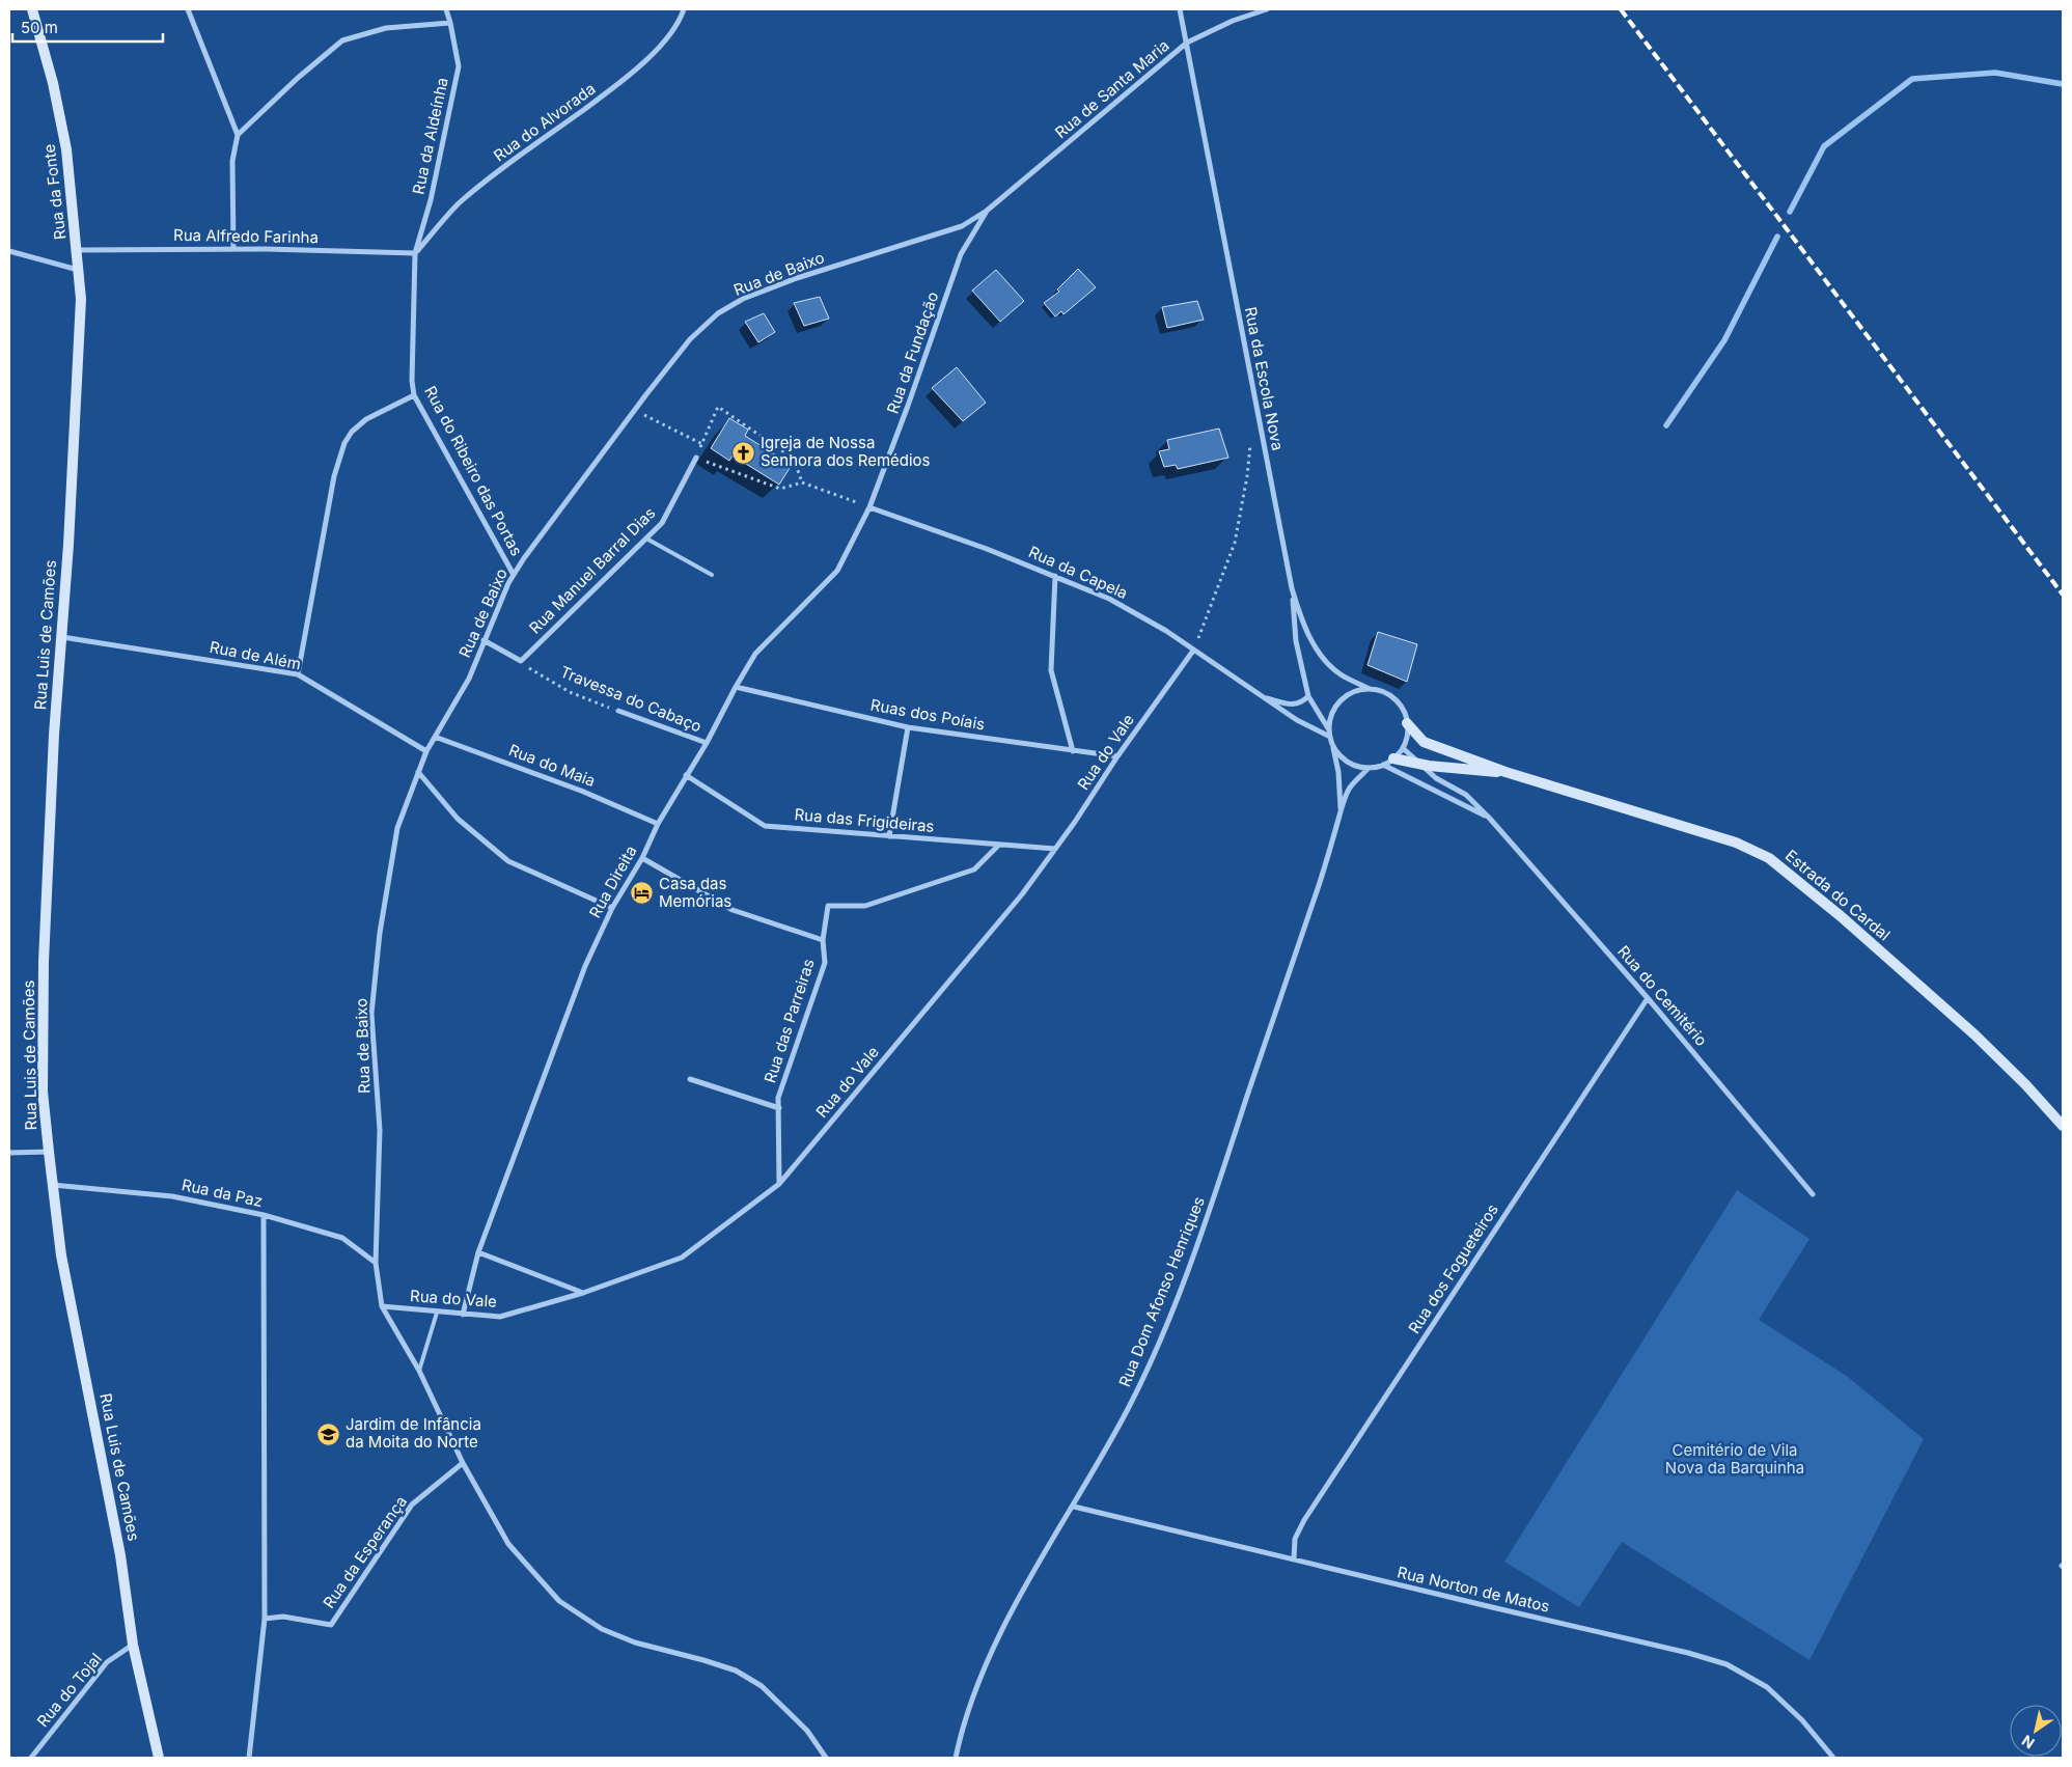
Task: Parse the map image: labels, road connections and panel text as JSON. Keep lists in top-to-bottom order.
{
  "streets": {
    "street": [
      "Rua de Santa Maria",
      "Rua do Alvorada",
      "Rua da Aldeínha",
      "Rua da Fonte",
      "Rua Alfredo Farinha",
      "Rua de Baixo",
      "Rua da Fundação",
      "Rua da Escola Nova",
      "Rua do Ribeiro das Portas",
      "Rua Manuel Barral Dias",
      "Rua da Capela",
      "Rua Luis de Camões",
      "Rua de Além",
      "Travessa do Cabaço",
      "Ruas dos Poíais",
      "Rua do Vale",
      "Rua do Maia",
      "Rua das Frigideiras",
      "Rua Direita",
      "Estrada do Cardal",
      "Rua do Cemitério",
      "Rua das Parreiras",
      "Rua da Paz",
      "Rua dos Fogueteiros",
      "Rua Dom Afonso Henriques",
      "Rua da Esperança",
      "Rua Norton de Matos",
      "Rua do Tojal"
    ]
  },
  "crossings": [
    ["Rua de Santa Maria", "Rua de Baixo"],
    ["Rua de Santa Maria", "Rua da Fundação"],
    ["Rua de Santa Maria", "Rua da Escola Nova"],
    ["Rua do Alvorada", "Rua da Aldeínha"],
    ["Rua do Alvorada", "Rua Alfredo Farinha"],
    ["Rua do Alvorada", "Rua do Ribeiro das Portas"],
    ["Rua da Aldeínha", "Rua Alfredo Farinha"],
    ["Rua da Aldeínha", "Rua do Ribeiro das Portas"],
    ["Rua da Fonte", "Rua Alfredo Farinha"],
    ["Rua da Fonte", "Rua Luis de Camões"],
    ["Rua Alfredo Farinha", "Rua do Ribeiro das Portas"],
    ["Rua de Baixo", "Rua da Fundação"],
    ["Rua de Baixo", "Rua do Ribeiro das Portas"],
    ["Rua de Baixo", "Rua de Além"],
    ["Rua de Baixo", "Rua do Vale"],
    ["Rua de Baixo", "Rua do Maia"],
    ["Rua de Baixo", "Rua da Paz"],
    ["Rua da Fundação", "Rua da Capela"],
    ["Rua da Fundação", "Rua Direita"],
    ["Rua da Escola Nova", "Rua da Capela"],
    ["Rua da Escola Nova", "Estrada do Cardal"],
    ["Rua da Escola Nova", "Rua do Cemitério"],
    ["Rua da Escola Nova", "Rua Dom Afonso Henriques"],
    ["Rua Manuel Barral Dias", "Travessa do Cabaço"],
    ["Rua da Capela", "Rua do Vale"],
    ["Rua da Capela", "Rua Direita"],
    ["Rua da Capela", "Estrada do Cardal"],
    ["Rua da Capela", "Rua do Cemitério"],
    ["Rua da Capela", "Rua Dom Afonso Henriques"],
    ["Rua Luis de Camões", "Rua de Além"],
    ["Rua Luis de Camões", "Rua da Paz"],
    ["Rua Luis de Camões", "Rua do Tojal"],
    ["Travessa do Cabaço", "Rua Direita"],
    ["Ruas dos Poíais", "Rua do Vale"],
    ["Ruas dos Poíais", "Rua Direita"],
    ["Rua do Vale", "Rua das Frigideiras"],
    ["Rua do Vale", "Rua Direita"],
    ["Rua do Vale", "Rua das Parreiras"],
    ["Rua do Maia", "Rua Direita"],
    ["Rua das Frigideiras", "Rua Direita"],
    ["Rua Direita", "Rua das Parreiras"],
    ["Estrada do Cardal", "Rua do Cemitério"],
    ["Estrada do Cardal", "Rua Dom Afonso Henriques"],
    ["Rua do Cemitério", "Rua dos Fogueteiros"],
    ["Rua do Cemitério", "Rua Dom Afonso Henriques"],
    ["Rua dos Fogueteiros", "Rua Norton de Matos"],
    ["Rua Dom Afonso Henriques", "Rua Norton de Matos"]
  ],
  "parks": ["Cemitério de Vila Nova da Barquinha"],
  "places": {
    "church": ["Igreja de Nossa Senhora dos Remédios"],
    "hotel": ["Casa das Memórias"],
    "school or university": ["Jardim de Infância da Moita do Norte"]
  },
  "scale_bar": "50 m",
  "north": "bottom left"
}
